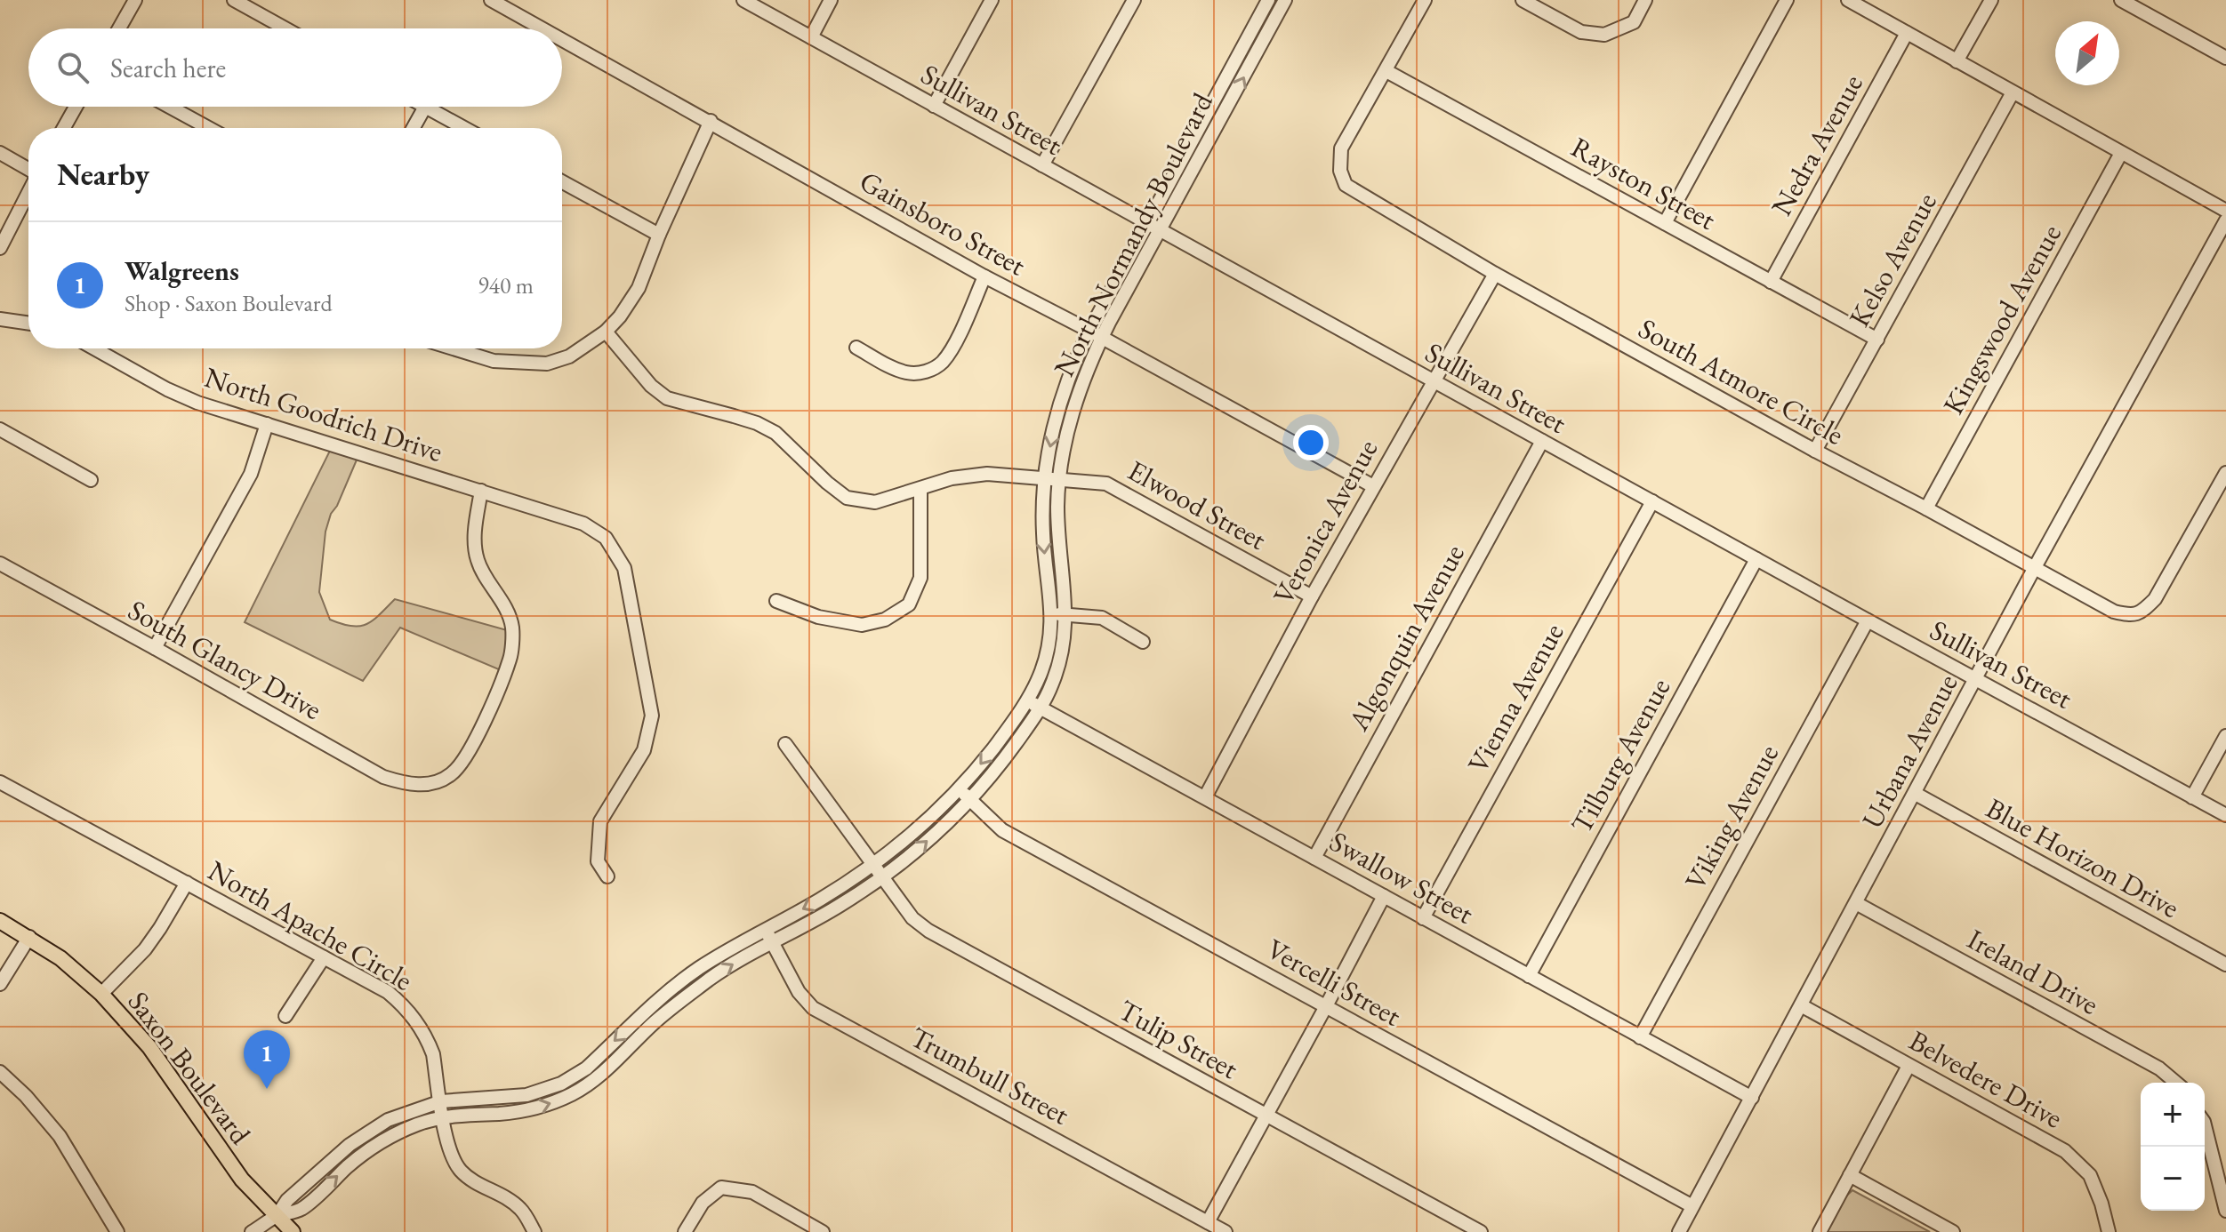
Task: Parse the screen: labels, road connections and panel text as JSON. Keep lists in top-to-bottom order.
{
  "streets": {
    "main road": ["Saxon Boulevard"],
    "street": [
      "Sullivan Street",
      "Nedra Avenue",
      "Rayston Street",
      "Gainsboro Street",
      "North Normandy Boulevard",
      "Kelso Avenue",
      "Kingswood Avenue",
      "South Atmore Circle",
      "North Goodrich Drive",
      "Elwood Street",
      "Veronica Avenue",
      "Algonquin Avenue",
      "South Glancy Drive",
      "Vienna Avenue",
      "Urbana Avenue",
      "Tilburg Avenue",
      "Viking Avenue",
      "Blue Horizon Drive",
      "Swallow Street",
      "North Apache Circle",
      "Ireland Drive",
      "Vercelli Street",
      "Tulip Street",
      "Trumbull Street",
      "Belvedere Drive"
    ]
  },
  "crossings": [
    ["Sullivan Street", "North Normandy Boulevard"],
    ["Sullivan Street", "Veronica Avenue"],
    ["Sullivan Street", "Algonquin Avenue"],
    ["Sullivan Street", "Vienna Avenue"],
    ["Sullivan Street", "Urbana Avenue"],
    ["Sullivan Street", "Tilburg Avenue"],
    ["Sullivan Street", "Viking Avenue"],
    ["Nedra Avenue", "Rayston Street"],
    ["Rayston Street", "Kelso Avenue"],
    ["Rayston Street", "South Atmore Circle"],
    ["Gainsboro Street", "North Normandy Boulevard"],
    ["Gainsboro Street", "Veronica Avenue"],
    ["North Normandy Boulevard", "Elwood Street"],
    ["North Normandy Boulevard", "Swallow Street"],
    ["North Normandy Boulevard", "North Apache Circle"],
    ["North Normandy Boulevard", "Vercelli Street"],
    ["North Normandy Boulevard", "Tulip Street"],
    ["North Normandy Boulevard", "Saxon Boulevard"],
    ["North Normandy Boulevard", "Trumbull Street"],
    ["Kelso Avenue", "South Atmore Circle"],
    ["Kingswood Avenue", "South Atmore Circle"],
    ["South Atmore Circle", "Veronica Avenue"],
    ["South Atmore Circle", "Urbana Avenue"],
    ["North Goodrich Drive", "South Glancy Drive"],
    ["Elwood Street", "Veronica Avenue"],
    ["Veronica Avenue", "Swallow Street"],
    ["Algonquin Avenue", "Swallow Street"],
    ["Vienna Avenue", "Swallow Street"],
    ["Urbana Avenue", "Blue Horizon Drive"],
    ["Urbana Avenue", "Swallow Street"],
    ["Urbana Avenue", "Ireland Drive"],
    ["Urbana Avenue", "Vercelli Street"],
    ["Urbana Avenue", "Belvedere Drive"],
    ["Tilburg Avenue", "Swallow Street"],
    ["Viking Avenue", "Swallow Street"]
  ],
  "north": "top right",
  "page": {
    "search": "Search here",
    "heading": "Nearby",
    "list": [
      {
        "mark": "1",
        "name": "Walgreens",
        "note": "Shop · Saxon Boulevard",
        "value": "940 m"
      }
    ],
    "pins": "1",
    "map_buttons": ["+", "−"]
  }
}
